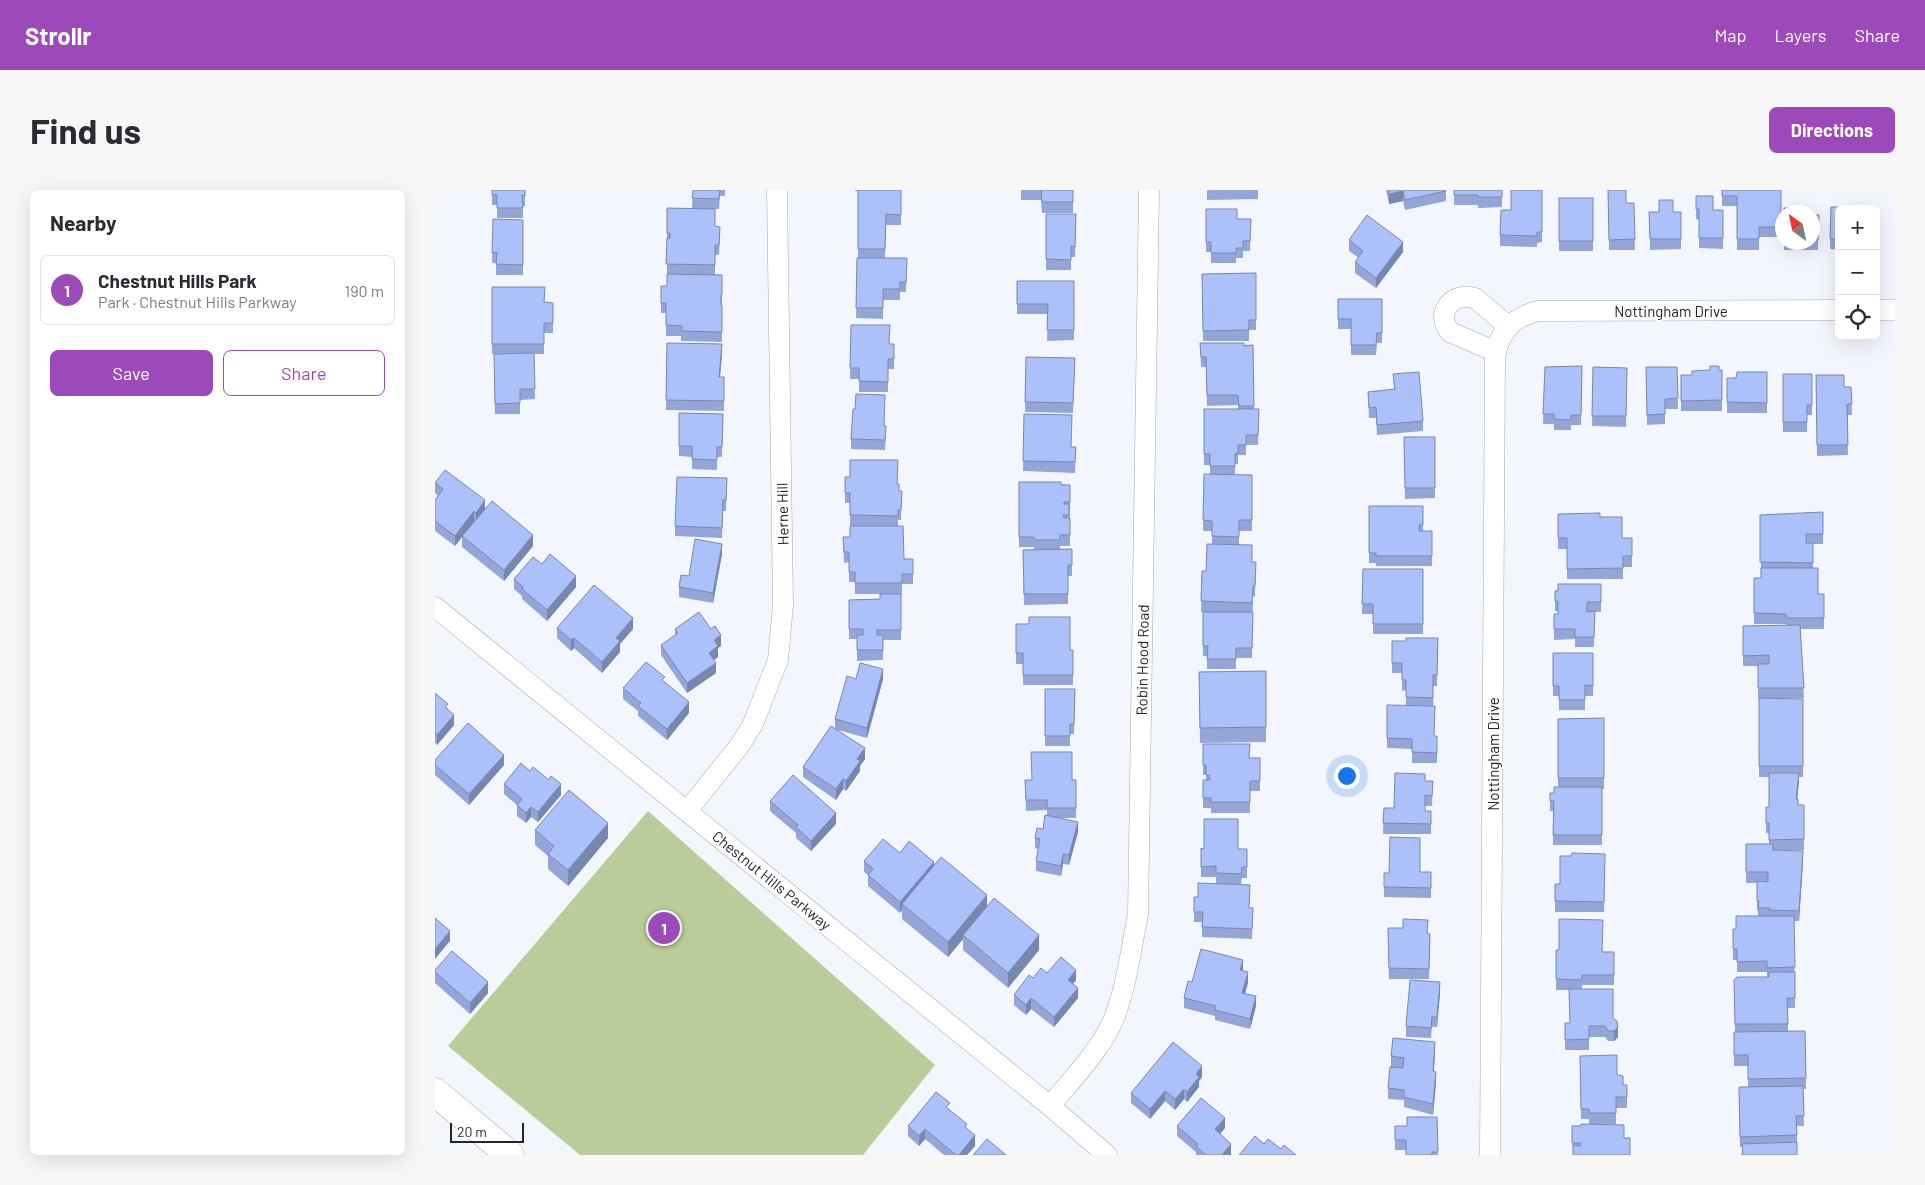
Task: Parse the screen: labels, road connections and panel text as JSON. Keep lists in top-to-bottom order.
{
  "streets": {
    "street": [
      "Nottingham Drive",
      "Herne Hill",
      "Robin Hood Road",
      "Chestnut Hills Parkway"
    ]
  },
  "crossings": [
    ["Herne Hill", "Chestnut Hills Parkway"],
    ["Robin Hood Road", "Chestnut Hills Parkway"]
  ],
  "scale_bar": "20 m",
  "north": "top left",
  "page": {
    "header": "Strollr",
    "nav": ["Map", "Layers", "Share"],
    "buttons": [
      "Directions",
      ["Save", "Share"]
    ],
    "title": "Find us",
    "heading": "Nearby",
    "map_buttons": ["+", "−"],
    "list": [
      {
        "mark": "1",
        "name": "Chestnut Hills Park",
        "note": "Park · Chestnut Hills Parkway",
        "value": "190 m"
      }
    ],
    "pins": "1",
    "scale": "20 m"
  }
}
